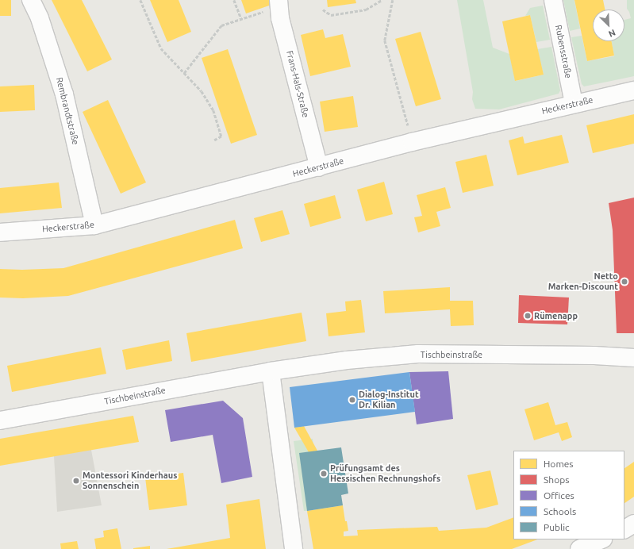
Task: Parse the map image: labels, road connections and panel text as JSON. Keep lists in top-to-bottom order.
{
  "streets": {
    "street": [
      "Rubensstraße",
      "Frans-Hals-Straße",
      "Heckerstraße",
      "Rembrandtstraße",
      "Tischbeinstraße"
    ]
  },
  "crossings": [
    ["Rubensstraße", "Heckerstraße"],
    ["Frans-Hals-Straße", "Heckerstraße"],
    ["Heckerstraße", "Rembrandtstraße"]
  ],
  "places": [
    "Netto Marken-Discount",
    "Rümenapp",
    "Dialog-Institut Dr. Kilian",
    "Prüfungsamt des Hessischen Rechnungshofs",
    "Montessori Kinderhaus Sonnenschein"
  ],
  "legend": [
    "Homes",
    "Shops",
    "Offices",
    "Schools",
    "Public"
  ],
  "north": "bottom right"
}
